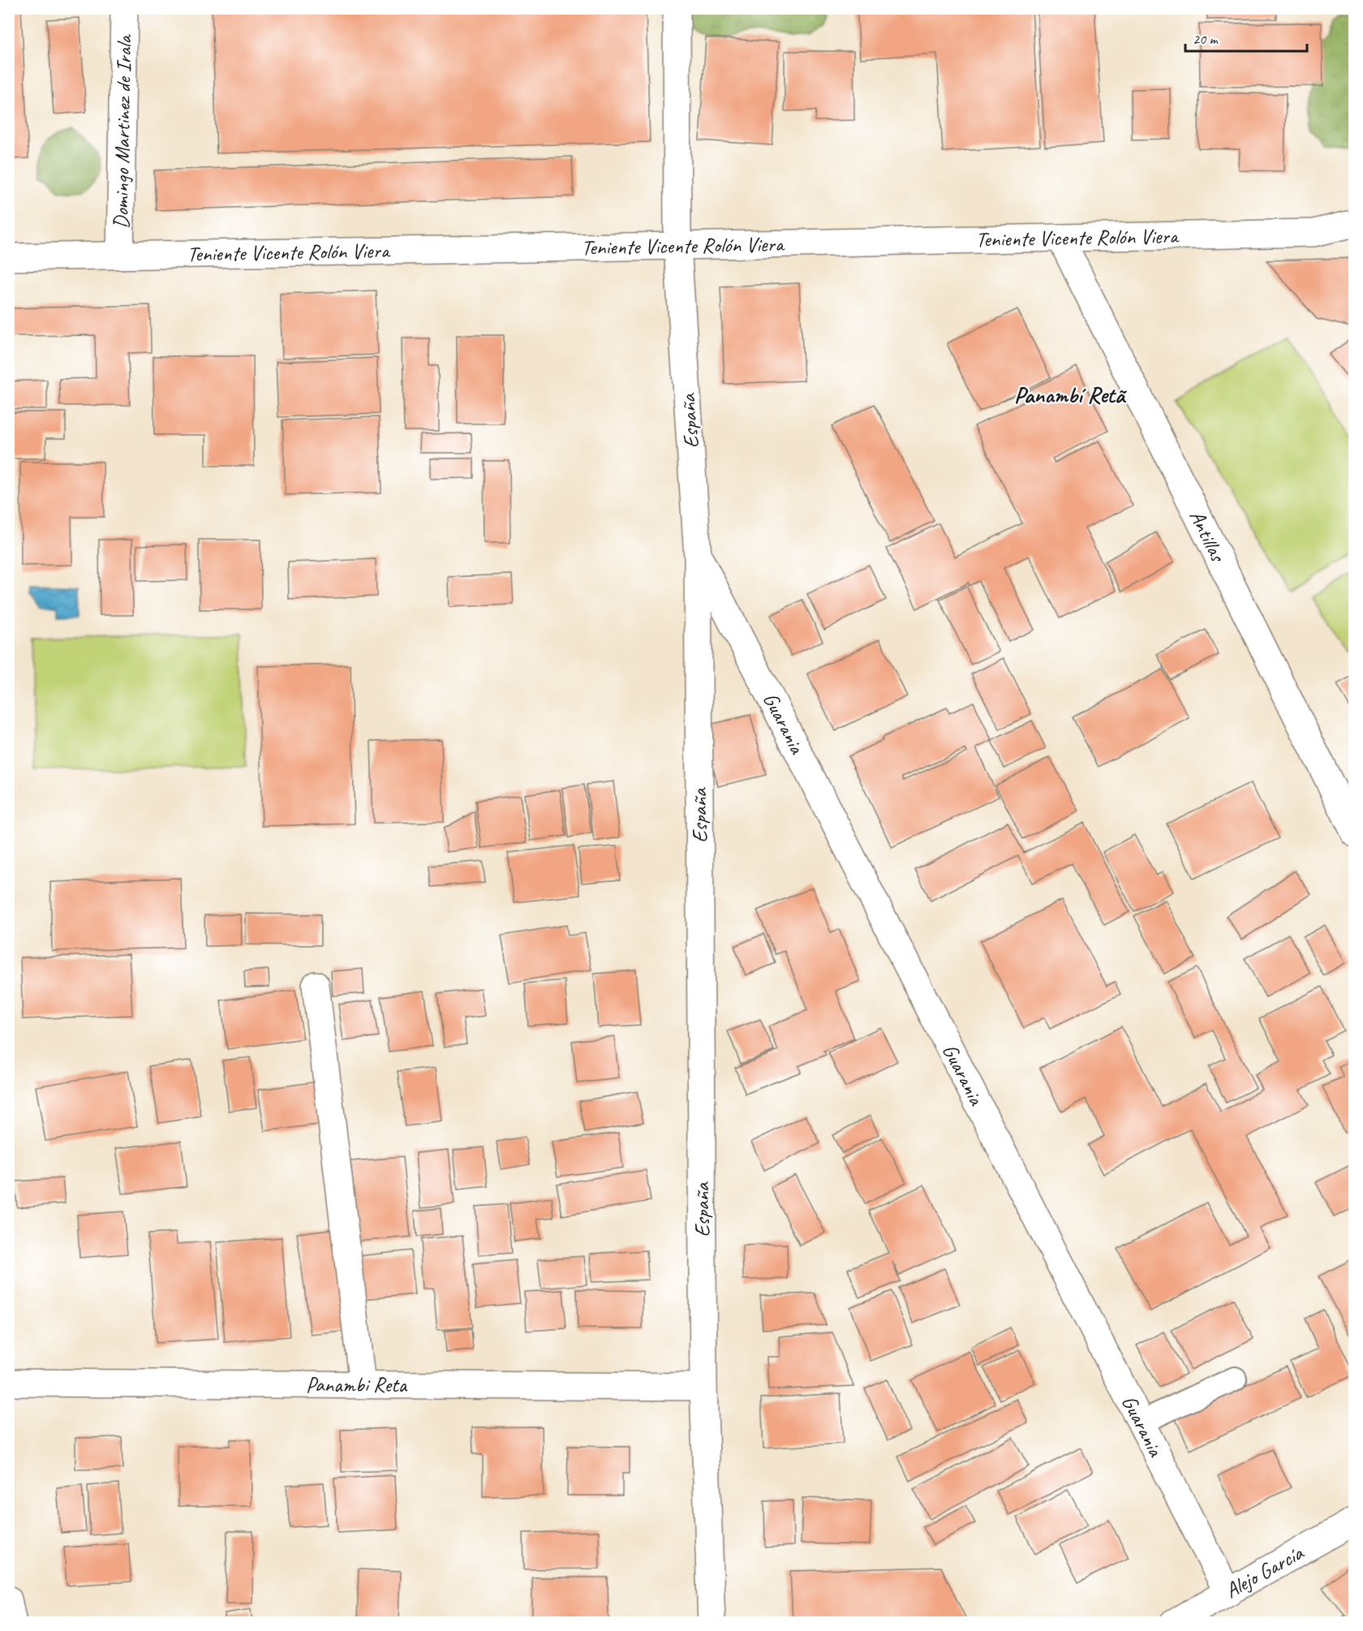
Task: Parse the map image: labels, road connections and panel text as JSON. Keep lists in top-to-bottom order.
{
  "streets": {
    "street": [
      "Domingo Martinez de Irala",
      "Teniente Vicente Rolón Viera",
      "España",
      "Antillas",
      "Guarania",
      "Panambi Reta",
      "Alejo García"
    ]
  },
  "crossings": [
    ["Domingo Martinez de Irala", "Teniente Vicente Rolón Viera"],
    ["Teniente Vicente Rolón Viera", "España"],
    ["Teniente Vicente Rolón Viera", "Antillas"],
    ["España", "Guarania"],
    ["España", "Panambi Reta"],
    ["Guarania", "Alejo García"]
  ],
  "districts": ["Panambí Retã"],
  "scale_bar": "20 m"
}
